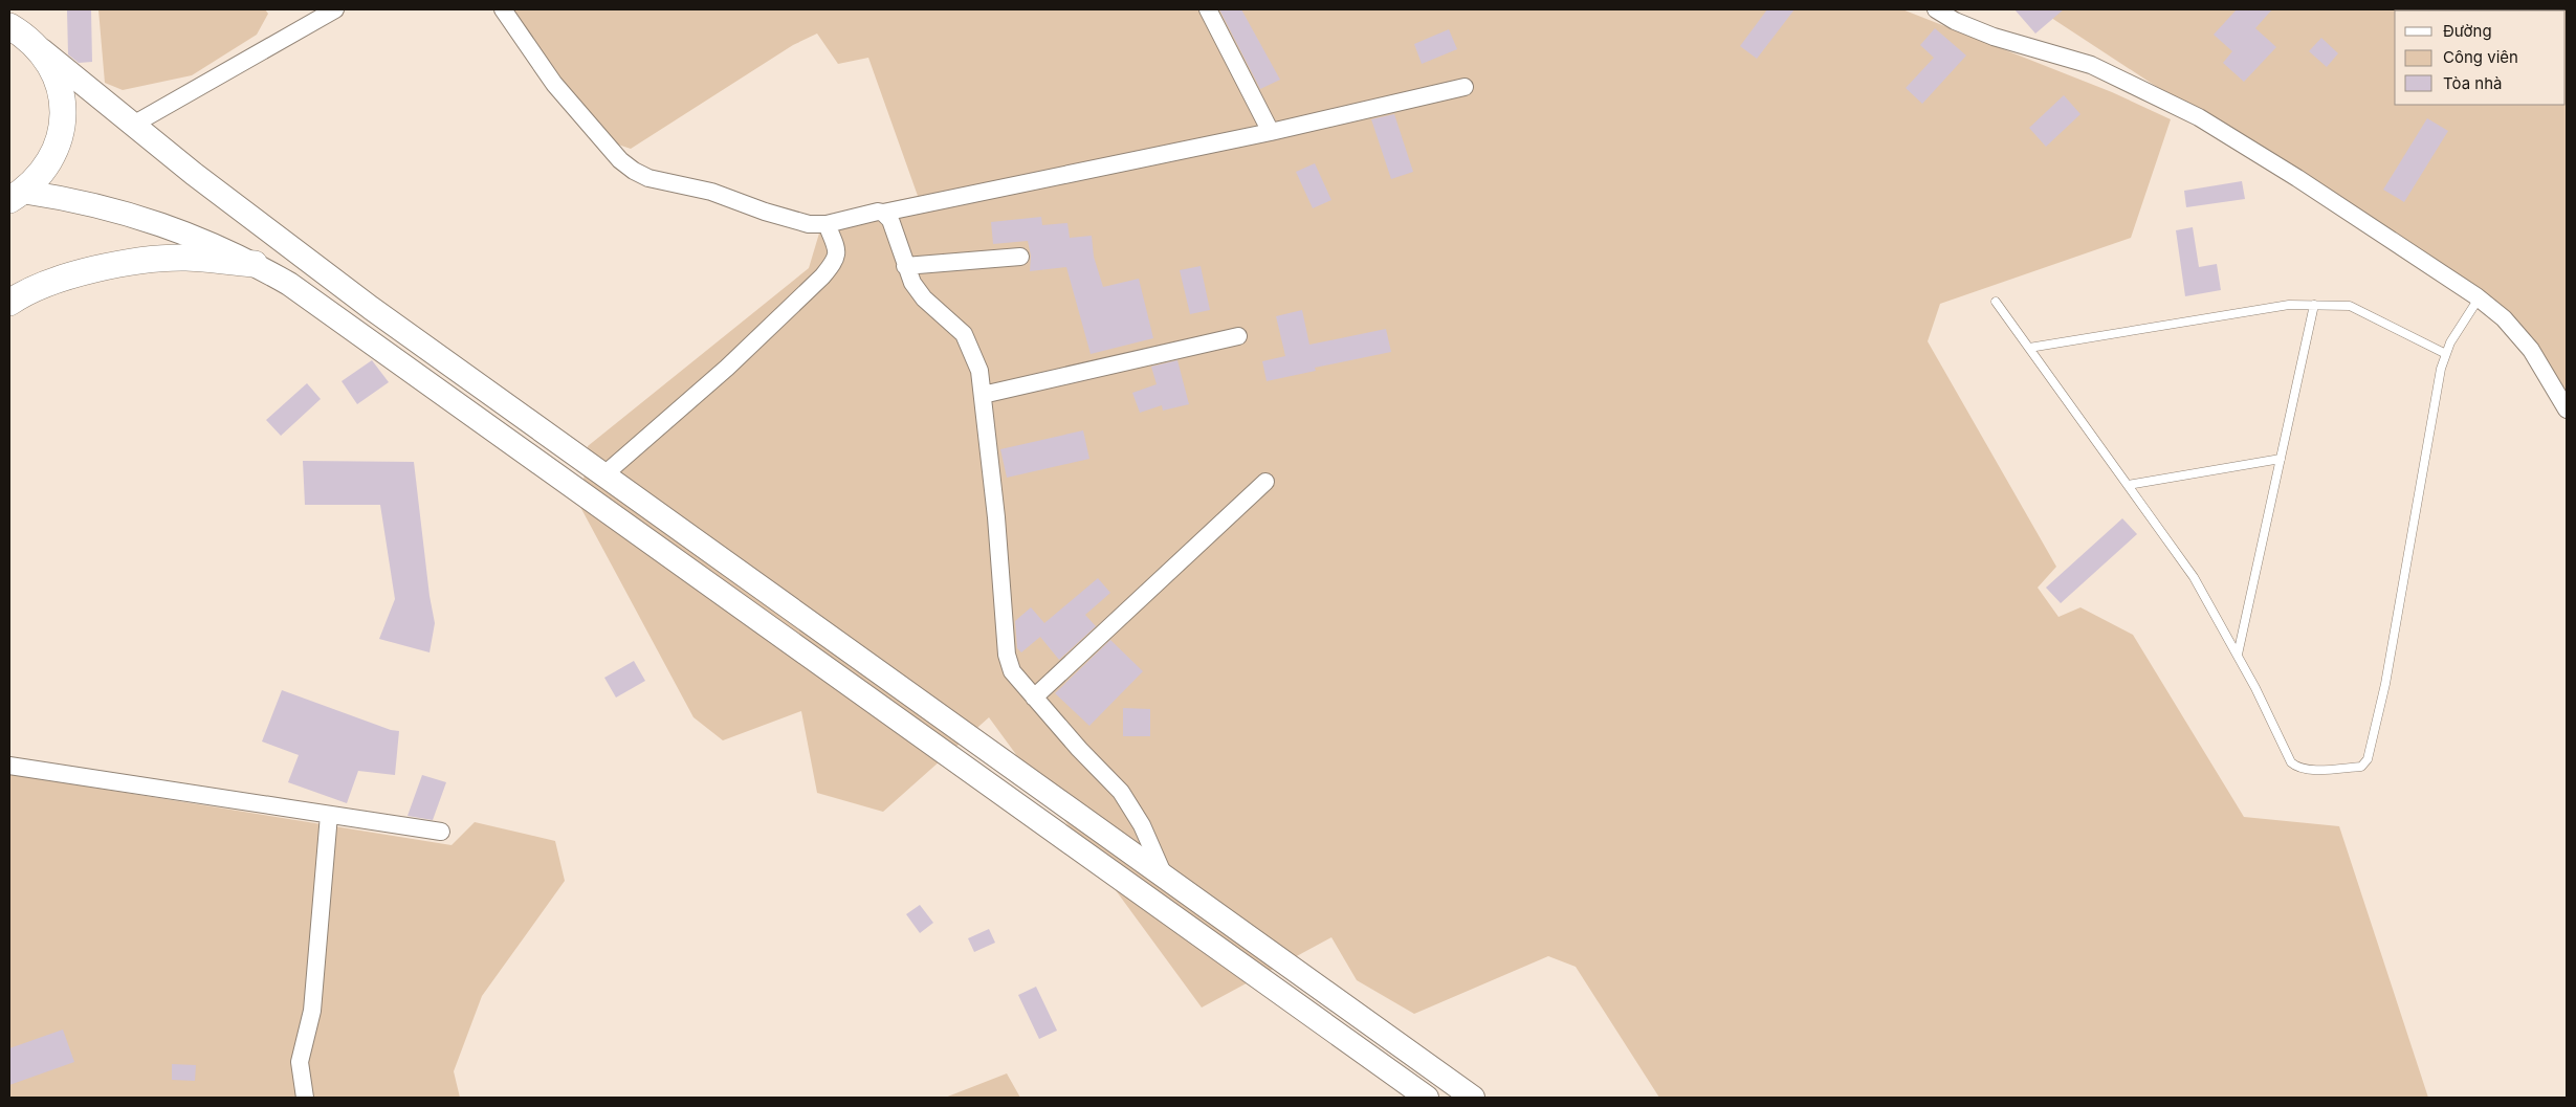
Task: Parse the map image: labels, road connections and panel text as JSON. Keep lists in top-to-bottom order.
{
  "legend": ["Đường", "Công viên", "Tòa nhà"]
}
